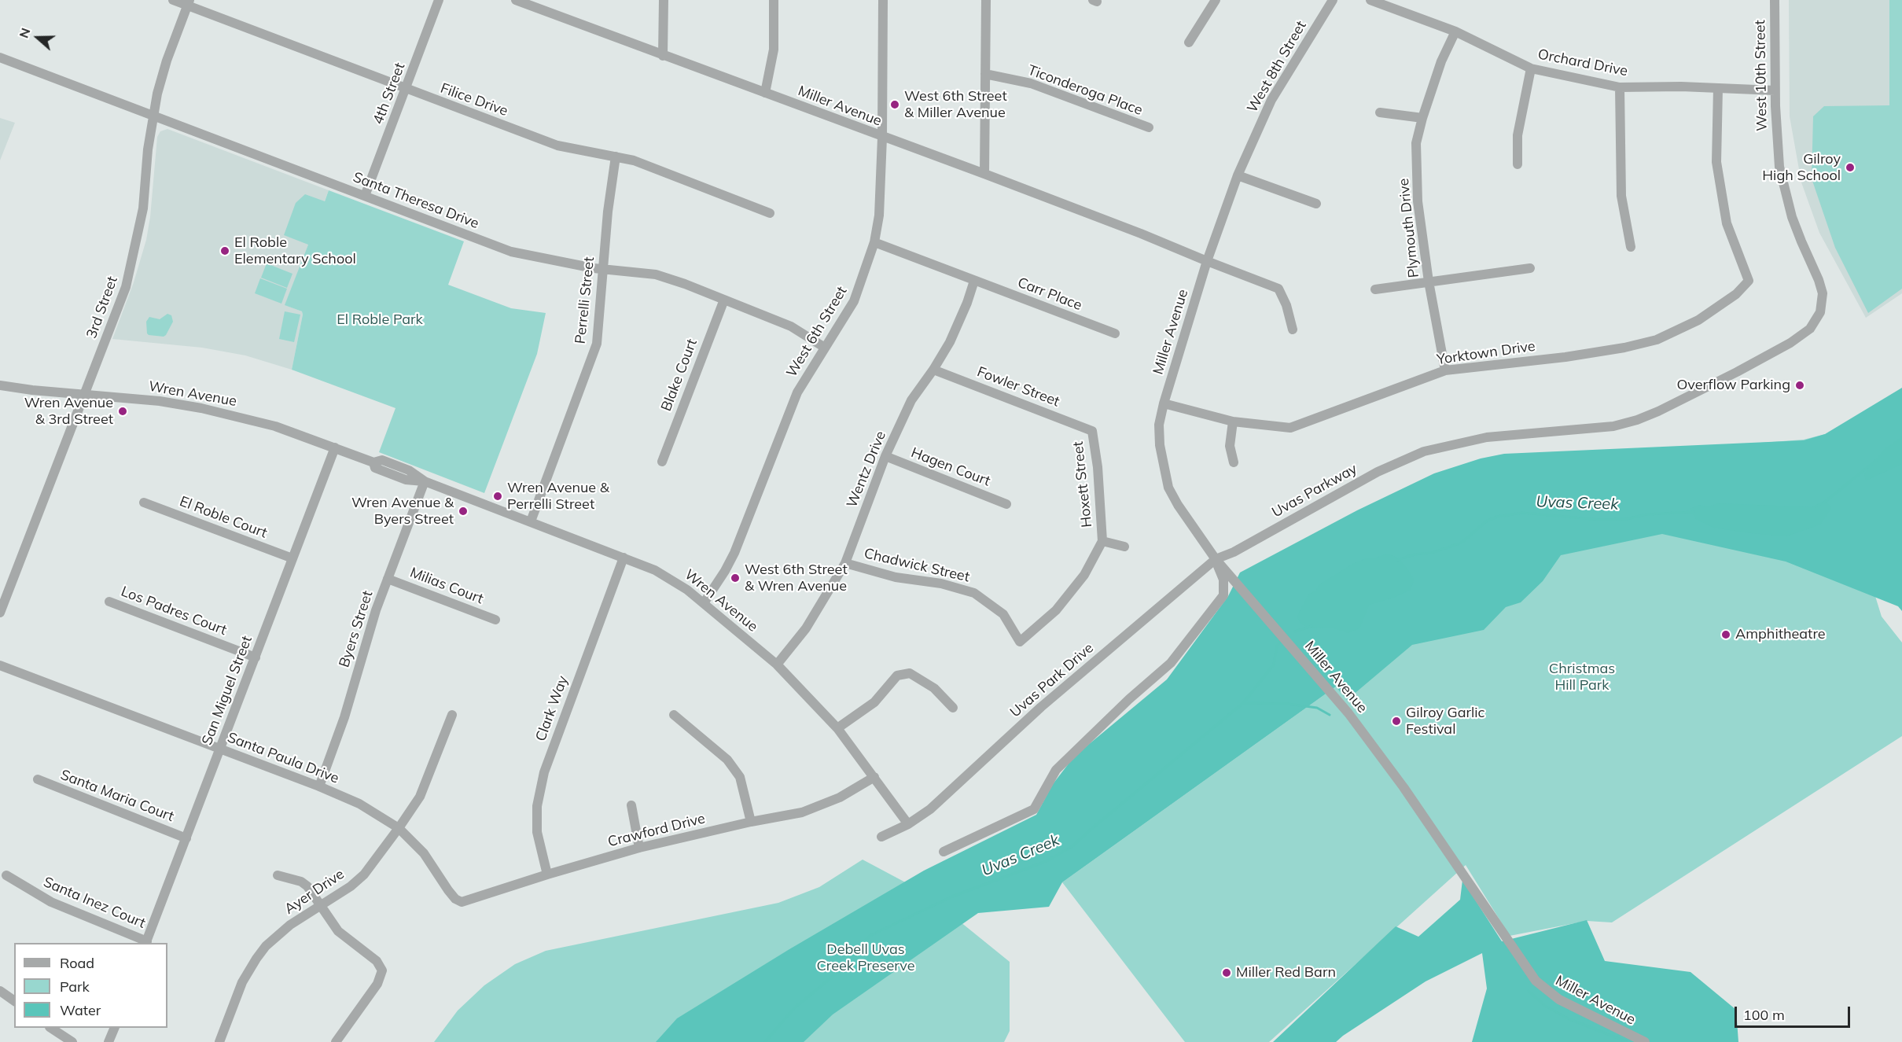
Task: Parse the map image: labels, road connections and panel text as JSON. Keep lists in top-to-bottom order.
{
  "streets": {
    "street": [
      "Orchard Drive",
      "West 8th Street",
      "West 10th Street",
      "Ticonderoga Place",
      "4th Street",
      "Filice Drive",
      "Miller Avenue",
      "Santa Theresa Drive",
      "Plymouth Drive",
      "Carr Place",
      "Perrelli Street",
      "3rd Street",
      "West 6th Street",
      "Yorktown Drive",
      "Blake Court",
      "Fowler Street",
      "Wren Avenue",
      "Hagen Court",
      "Wentz Drive",
      "Hoxett Street",
      "Uvas Parkway",
      "El Roble Court",
      "Chadwick Street",
      "Milias Court",
      "Los Padres Court",
      "Byers Street",
      "Uvas Park Drive",
      "San Miguel Street",
      "Clark Way",
      "Santa Paula Drive",
      "Santa Maria Court",
      "Crawford Drive",
      "Ayer Drive",
      "Santa Inez Court"
    ]
  },
  "crossings": [
    ["Orchard Drive", "West 10th Street"],
    ["Orchard Drive", "Plymouth Drive"],
    ["Orchard Drive", "Yorktown Drive"],
    ["West 8th Street", "Miller Avenue"],
    ["West 10th Street", "Uvas Parkway"],
    ["4th Street", "Filice Drive"],
    ["4th Street", "Santa Theresa Drive"],
    ["Filice Drive", "Perrelli Street"],
    ["Filice Drive", "3rd Street"],
    ["Miller Avenue", "West 6th Street"],
    ["Miller Avenue", "Yorktown Drive"],
    ["Miller Avenue", "Uvas Parkway"],
    ["Miller Avenue", "Uvas Park Drive"],
    ["Santa Theresa Drive", "Perrelli Street"],
    ["Santa Theresa Drive", "3rd Street"],
    ["Santa Theresa Drive", "West 6th Street"],
    ["Santa Theresa Drive", "Blake Court"],
    ["Plymouth Drive", "Yorktown Drive"],
    ["Carr Place", "West 6th Street"],
    ["Carr Place", "Wentz Drive"],
    ["Perrelli Street", "Wren Avenue"],
    ["3rd Street", "Wren Avenue"],
    ["West 6th Street", "Wren Avenue"],
    ["Fowler Street", "Wentz Drive"],
    ["Fowler Street", "Hoxett Street"],
    ["Wren Avenue", "Wentz Drive"],
    ["Wren Avenue", "Byers Street"],
    ["Wren Avenue", "Uvas Park Drive"],
    ["Wren Avenue", "San Miguel Street"],
    ["Wren Avenue", "Clark Way"],
    ["Wren Avenue", "Crawford Drive"],
    ["Hagen Court", "Wentz Drive"],
    ["Wentz Drive", "Chadwick Street"],
    ["Hoxett Street", "Chadwick Street"],
    ["Uvas Parkway", "Uvas Park Drive"],
    ["El Roble Court", "San Miguel Street"],
    ["Milias Court", "Byers Street"],
    ["Los Padres Court", "San Miguel Street"],
    ["Byers Street", "Santa Paula Drive"],
    ["San Miguel Street", "Santa Paula Drive"],
    ["San Miguel Street", "Santa Maria Court"],
    ["San Miguel Street", "Santa Inez Court"],
    ["Clark Way", "Crawford Drive"],
    ["Santa Paula Drive", "Crawford Drive"],
    ["Santa Paula Drive", "Ayer Drive"]
  ],
  "water": ["Uvas Creek"],
  "parks": ["El Roble Park", "Christmas Hill Park", "Debell Uvas Creek Preserve"],
  "places": [
    "West 6th Street & Miller Avenue",
    "Gilroy High School",
    "El Roble Elementary School",
    "Overflow Parking",
    "Wren Avenue & 3rd Street",
    "Wren Avenue & Perrelli Street",
    "Wren Avenue & Byers Street",
    "West 6th Street & Wren Avenue",
    "Amphitheatre",
    "Gilroy Garlic Festival",
    "Miller Red Barn"
  ],
  "legend": ["Road", "Park", "Water"],
  "scale_bar": "100 m",
  "north": "left"
}
